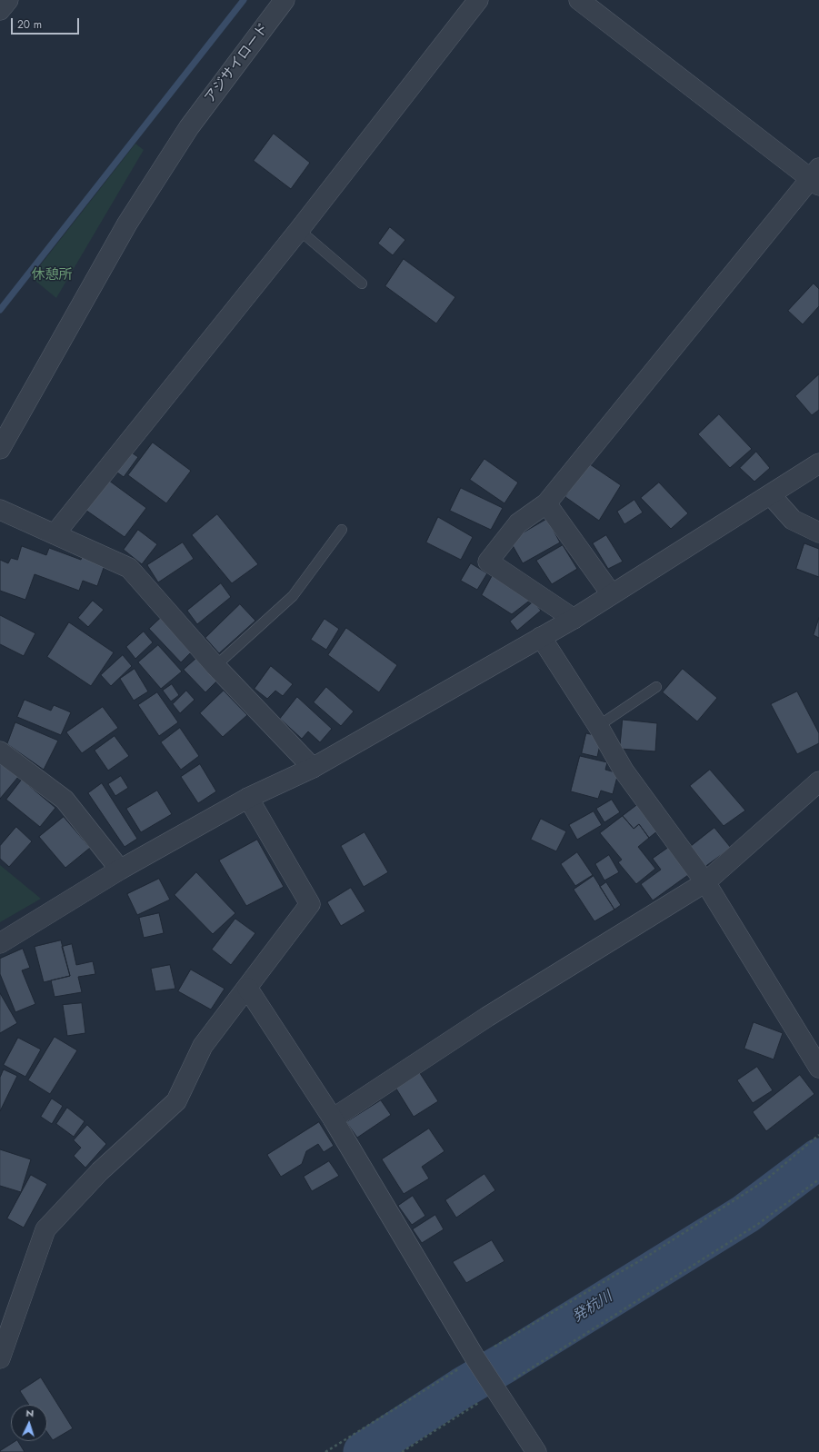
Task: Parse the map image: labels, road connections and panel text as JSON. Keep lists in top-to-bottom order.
{
  "streets": {
    "street": ["アジサイロード"]
  },
  "water": ["発杭川"],
  "parks": ["休憩所"],
  "scale_bar": "20 m",
  "north": "top"
}
